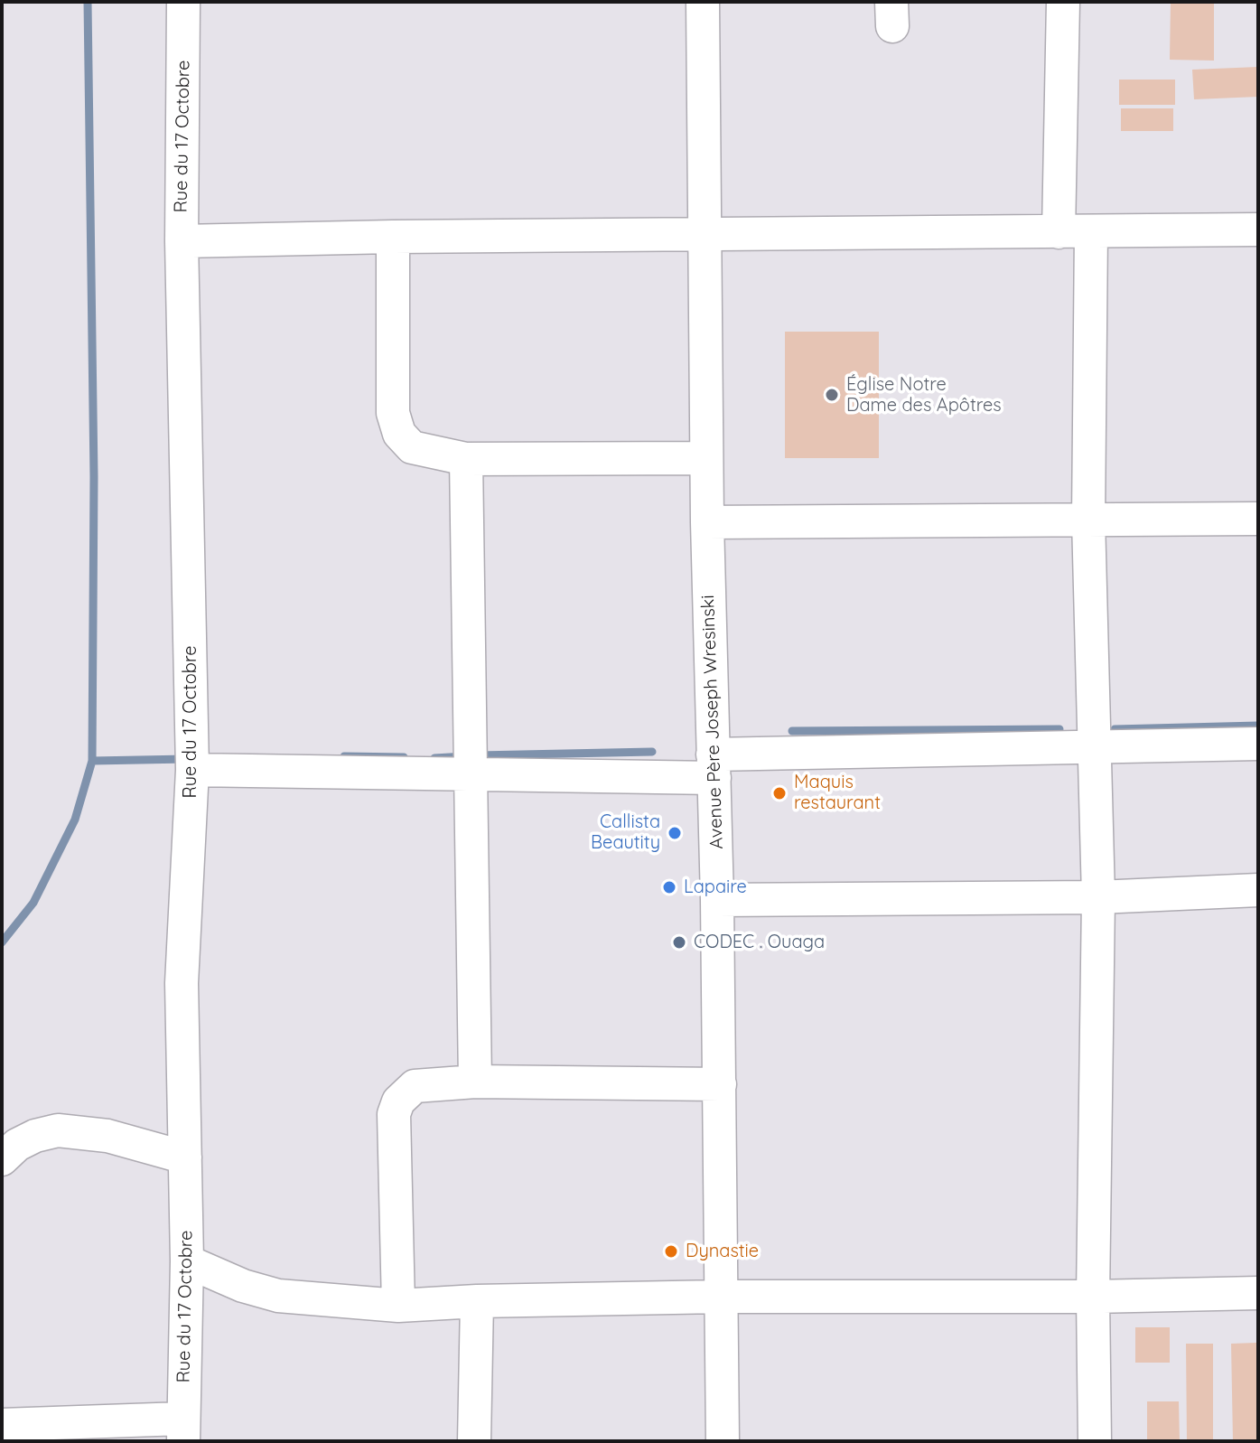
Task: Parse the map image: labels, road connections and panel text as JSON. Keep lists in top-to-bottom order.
{
  "streets": {
    "street": ["Rue du 17 Octobre", "Avenue Père Joseph Wresinski"]
  },
  "places": [
    "Église Notre Dame des Apôtres",
    "Maquis restaurant",
    "Callista Beautity",
    "Lapaire",
    "CODEC . Ouaga",
    "Dynastie"
  ]
}
